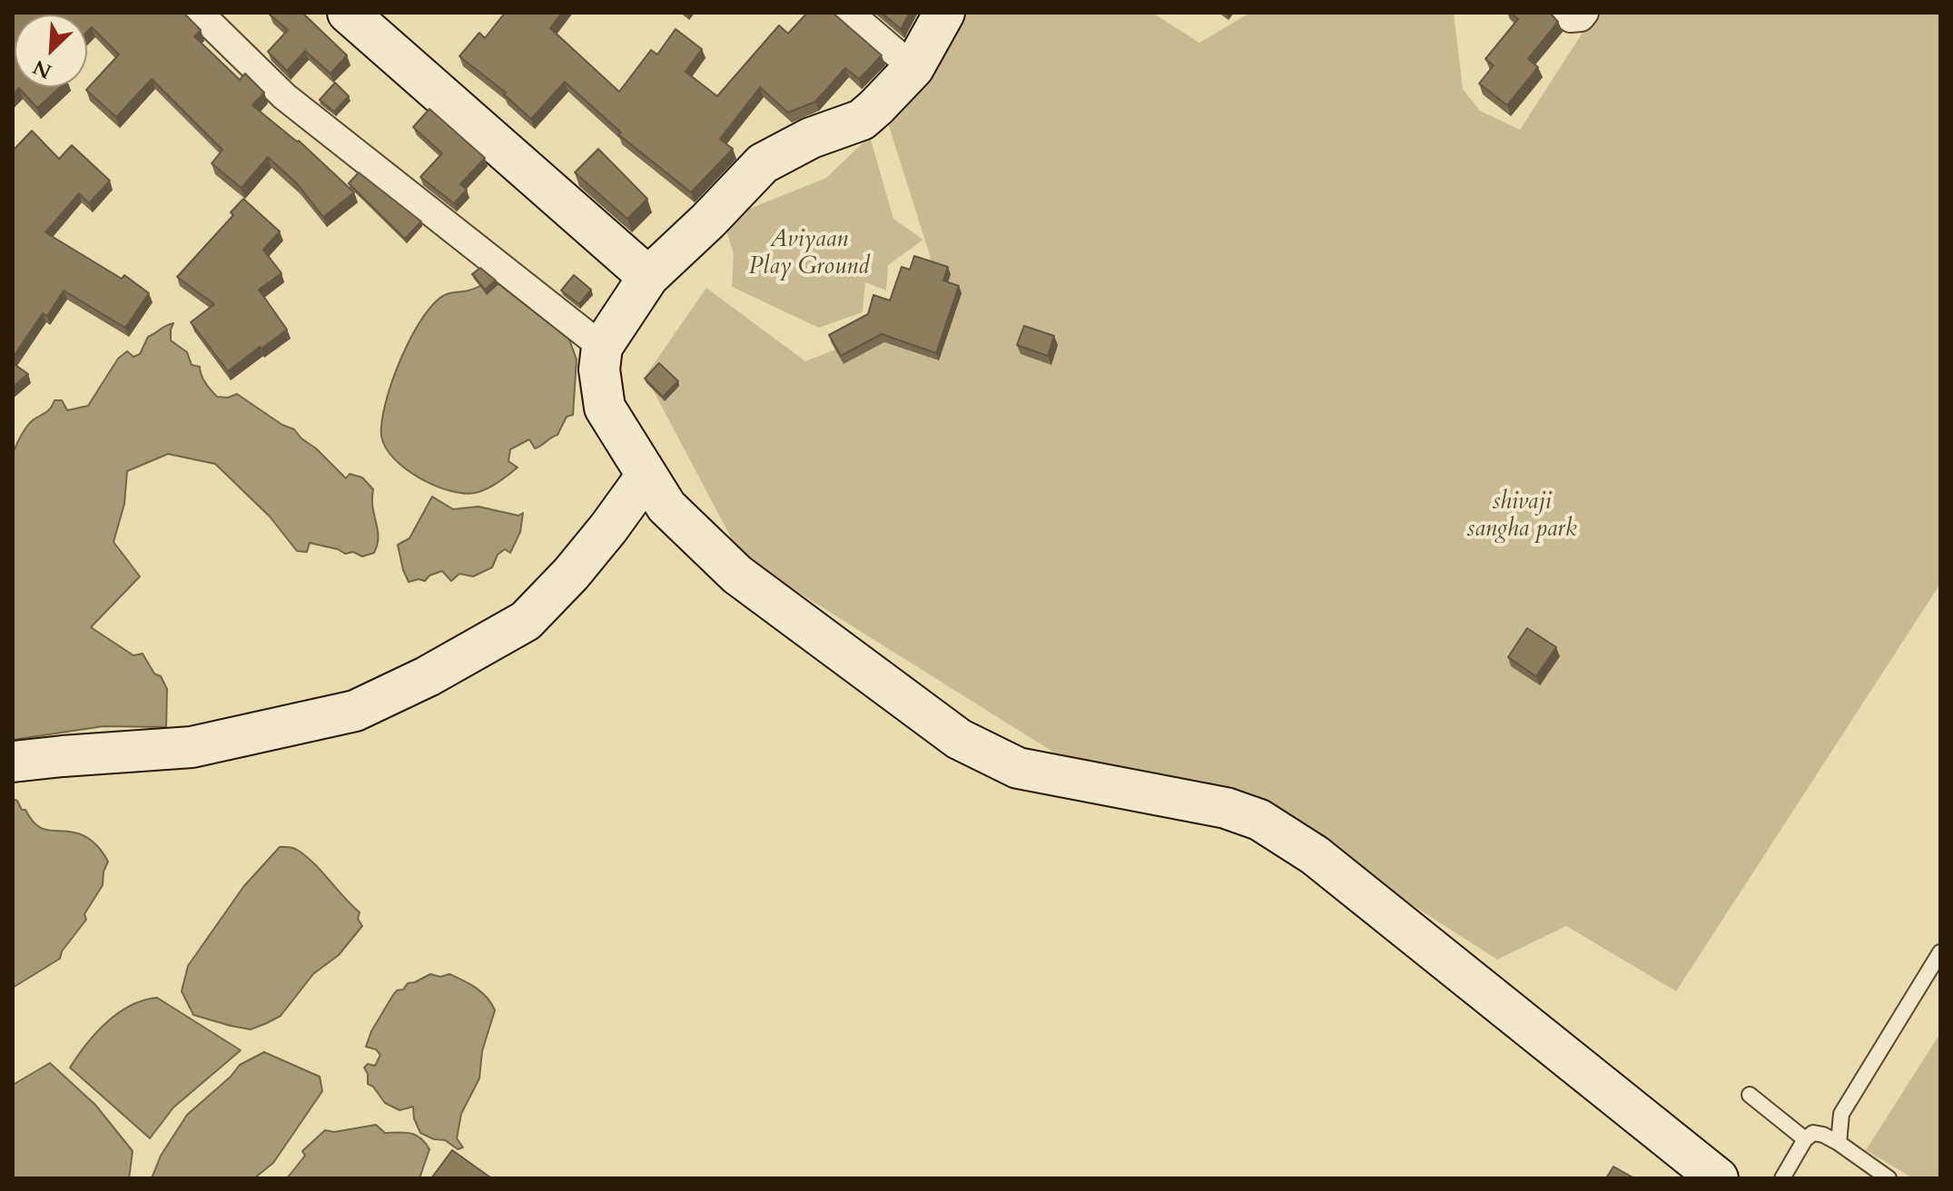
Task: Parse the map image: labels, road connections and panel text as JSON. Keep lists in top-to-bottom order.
{
  "parks": ["Aviyaan Play Ground", "shivaji sangha park"],
  "north": "bottom left"
}
